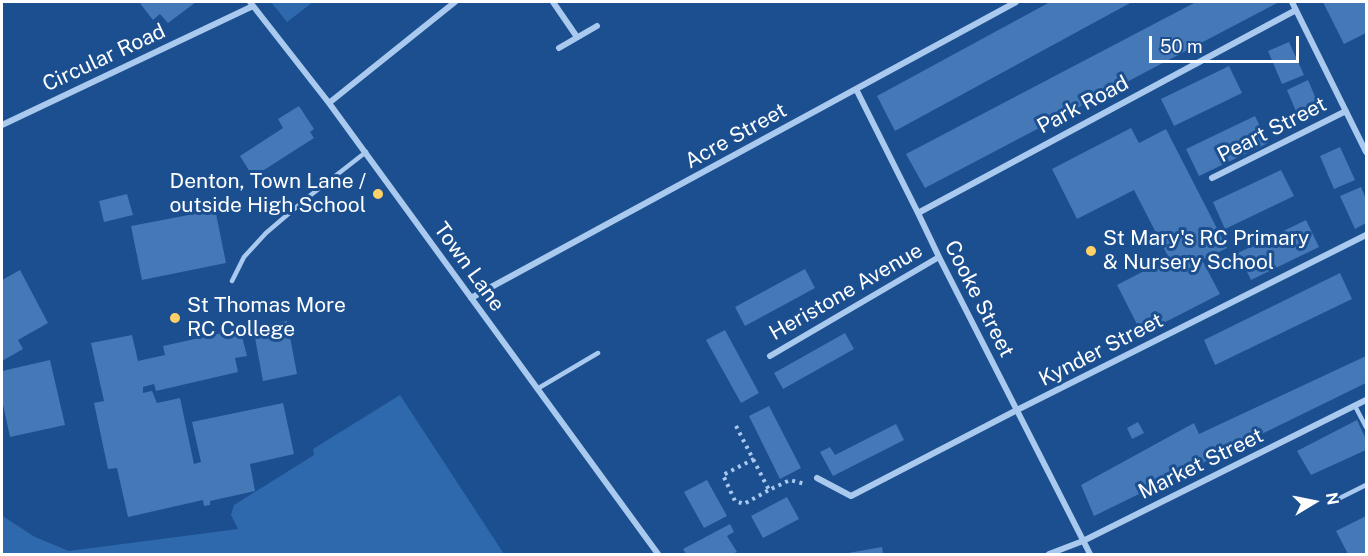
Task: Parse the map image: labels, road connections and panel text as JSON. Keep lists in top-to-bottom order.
{
  "streets": {
    "street": [
      "Circular Road",
      "Park Road",
      "Peart Street",
      "Acre Street",
      "Town Lane",
      "Heristone Avenue",
      "Cooke Street",
      "Kynder Street",
      "Market Street"
    ]
  },
  "crossings": [
    ["Circular Road", "Town Lane"],
    ["Park Road", "Cooke Street"],
    ["Acre Street", "Town Lane"],
    ["Acre Street", "Cooke Street"],
    ["Heristone Avenue", "Cooke Street"],
    ["Cooke Street", "Kynder Street"],
    ["Cooke Street", "Market Street"]
  ],
  "places": ["Denton, Town Lane / outside High School", "St Mary's RC Primary & Nursery School", "St Thomas More RC College"],
  "scale_bar": "50 m",
  "north": "right"
}
